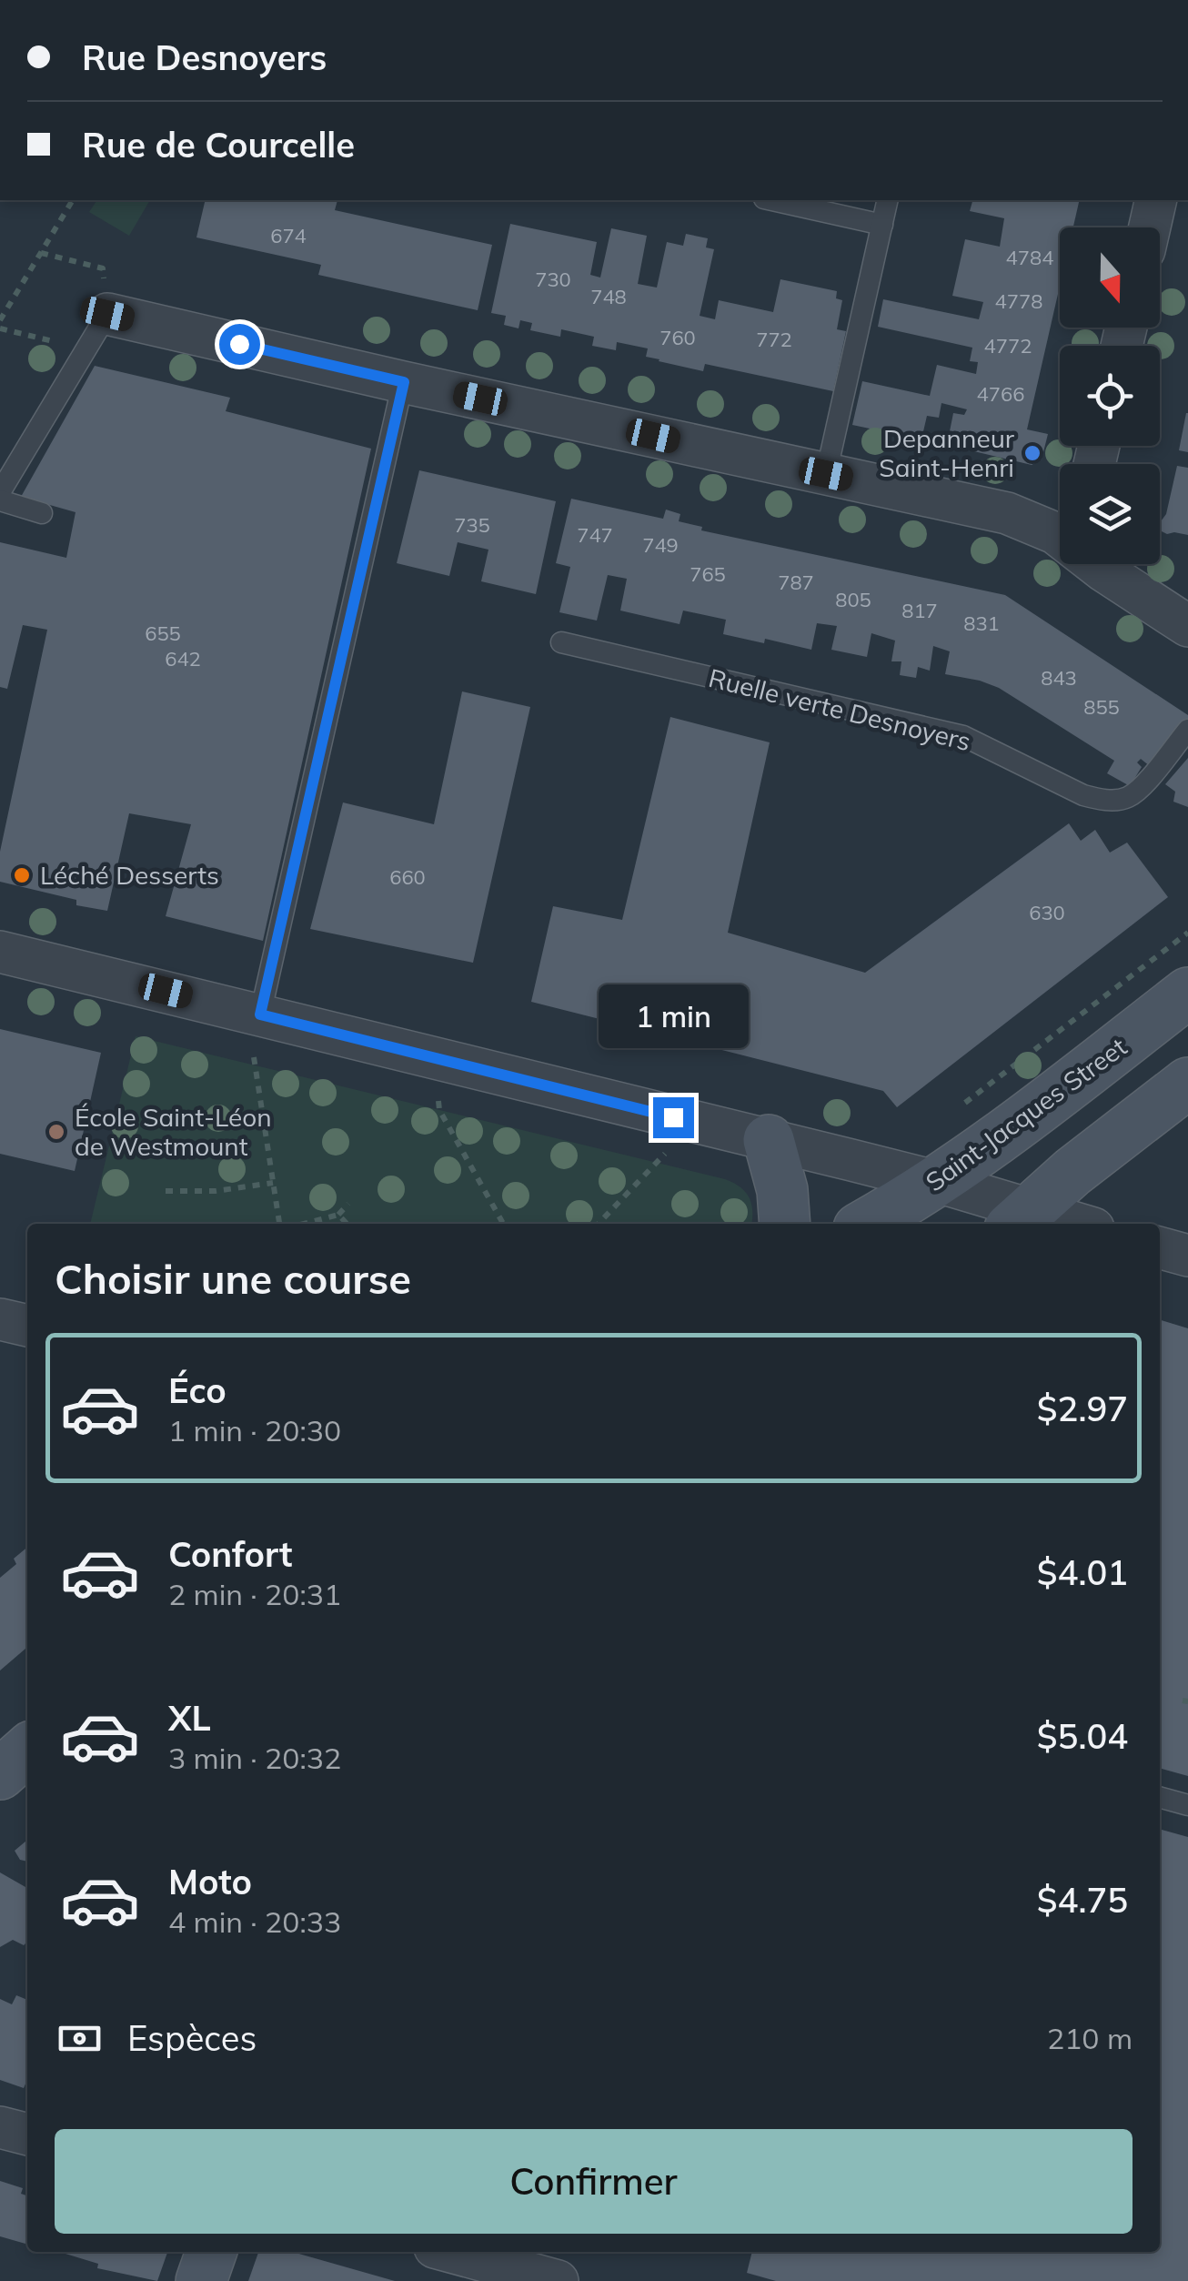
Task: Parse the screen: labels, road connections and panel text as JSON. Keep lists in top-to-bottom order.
{
  "streets": {
    "main road": ["Saint-Jacques Street"],
    "lane": ["Ruelle verte Desnoyers"]
  },
  "places": ["Depanneur Saint-Henri", "Léché Desserts", "École Saint-Léon de Westmount"],
  "house_numbers": [
    "674",
    "4784",
    "730",
    "748",
    "4778",
    "760",
    "772",
    "4772",
    "4766",
    "735",
    "747",
    "749",
    "765",
    "787",
    "805",
    "817",
    "831",
    "655",
    "642",
    "843",
    "855",
    "660",
    "630"
  ],
  "north": "bottom",
  "page": {
    "banner": ["Rue Desnoyers", "Rue de Courcelle"],
    "bubble": "1 min",
    "heading": "Choisir une course",
    "list": [
      {
        "name": "Éco",
        "note": "1 min · 20:30",
        "value": "$2.97"
      },
      {
        "name": "Confort",
        "note": "2 min · 20:31",
        "value": "$4.01"
      },
      {
        "name": "XL",
        "note": "3 min · 20:32",
        "value": "$5.04"
      },
      {
        "name": "Moto",
        "note": "4 min · 20:33",
        "value": "$4.75"
      }
    ],
    "pay": ["Espèces", "210 m"],
    "buttons": "Confirmer"
  }
}
